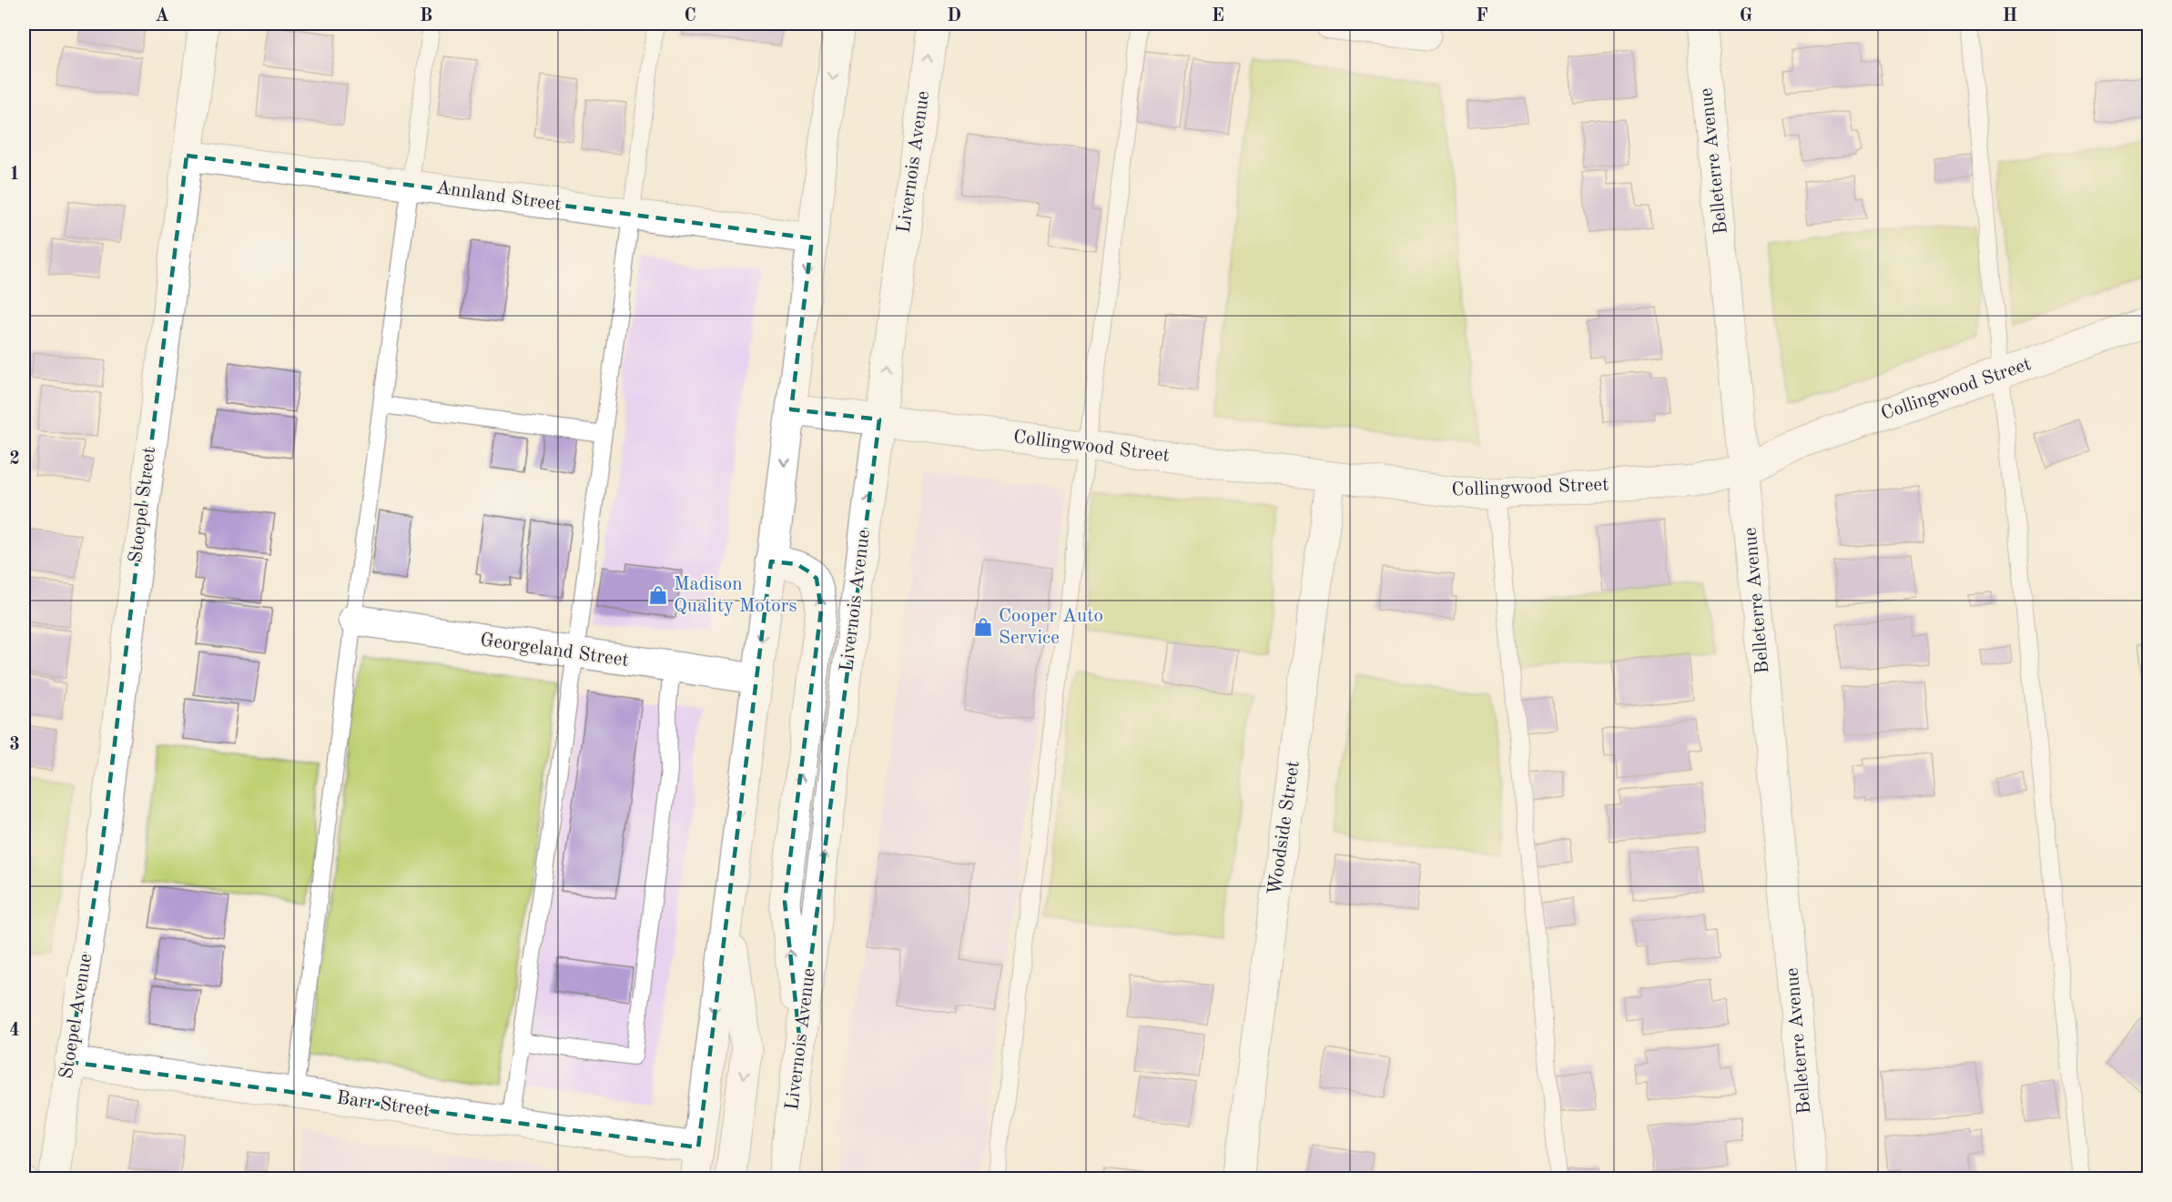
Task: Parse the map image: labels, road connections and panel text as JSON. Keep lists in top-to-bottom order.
{
  "streets": {
    "street": [
      "Belleterre Avenue",
      "Livernois Avenue",
      "Annland Street",
      "Collingwood Street",
      "Stoepel Street",
      "Georgeland Street",
      "Woodside Street",
      "Stoepel Avenue",
      "Barr Street"
    ]
  },
  "crossings": [
    ["Belleterre Avenue", "Collingwood Street"],
    ["Livernois Avenue", "Collingwood Street"],
    ["Annland Street", "Stoepel Street"],
    ["Collingwood Street", "Woodside Street"],
    ["Stoepel Street", "Stoepel Avenue"],
    ["Stoepel Avenue", "Barr Street"]
  ],
  "places": {
    "shop": ["Madison Quality Motors", "Cooper Auto Service"]
  },
  "grid": {
    "columns": [
      "A",
      "B",
      "C",
      "D",
      "E",
      "F",
      "G",
      "H"
    ],
    "rows": [
      "1",
      "2",
      "3",
      "4"
    ]
  }
}
